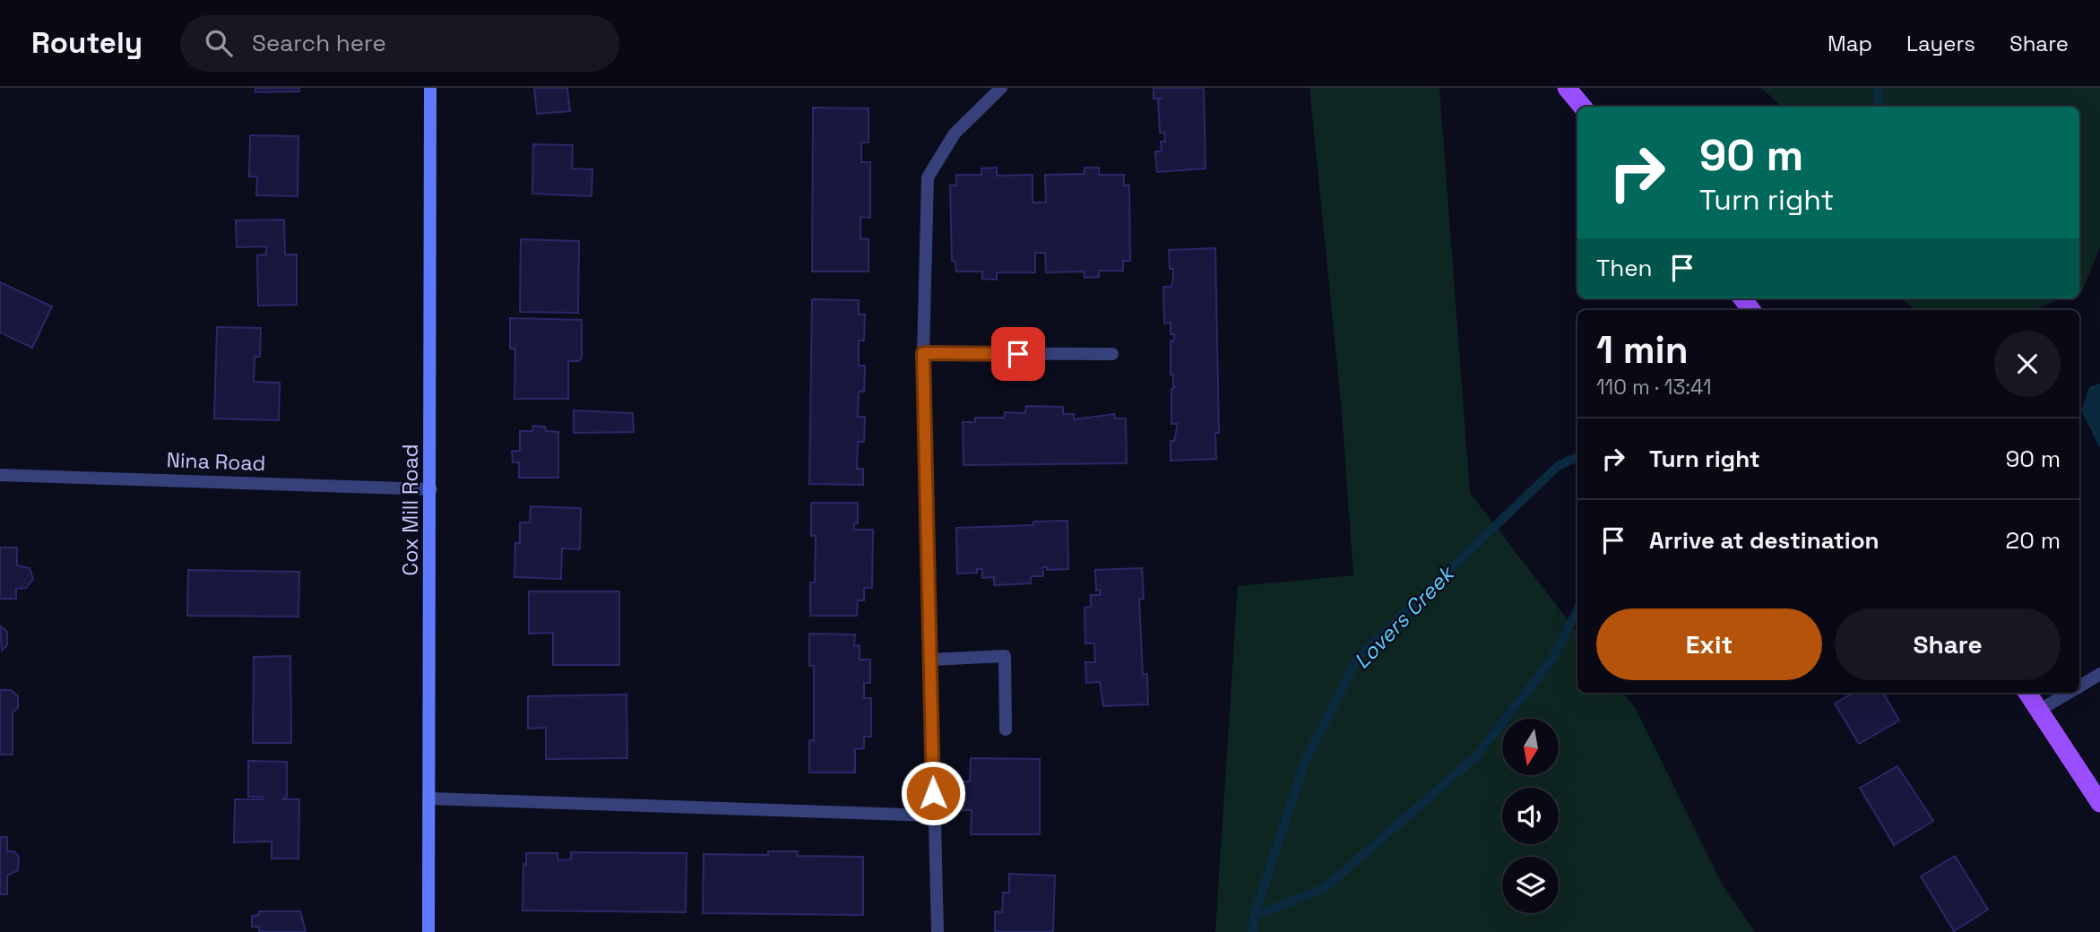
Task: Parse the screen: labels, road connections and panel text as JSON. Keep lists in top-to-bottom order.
{
  "streets": {
    "street": ["Nina Road", "Cox Mill Road"]
  },
  "crossings": [
    ["Nina Road", "Cox Mill Road"]
  ],
  "water": ["Lovers Creek"],
  "north": "bottom",
  "page": {
    "header": "Routely",
    "search": "Search here",
    "nav": ["Map", "Layers", "Share"],
    "turn": ["90 m", "Turn right"],
    "then": "Then",
    "heading": ["1 min", "110 m · 13:41"],
    "list": [
      {
        "name": "Turn right",
        "value": "90 m"
      },
      {
        "name": "Arrive at destination",
        "value": "20 m"
      }
    ],
    "buttons": ["Exit", "Share"]
  }
}
